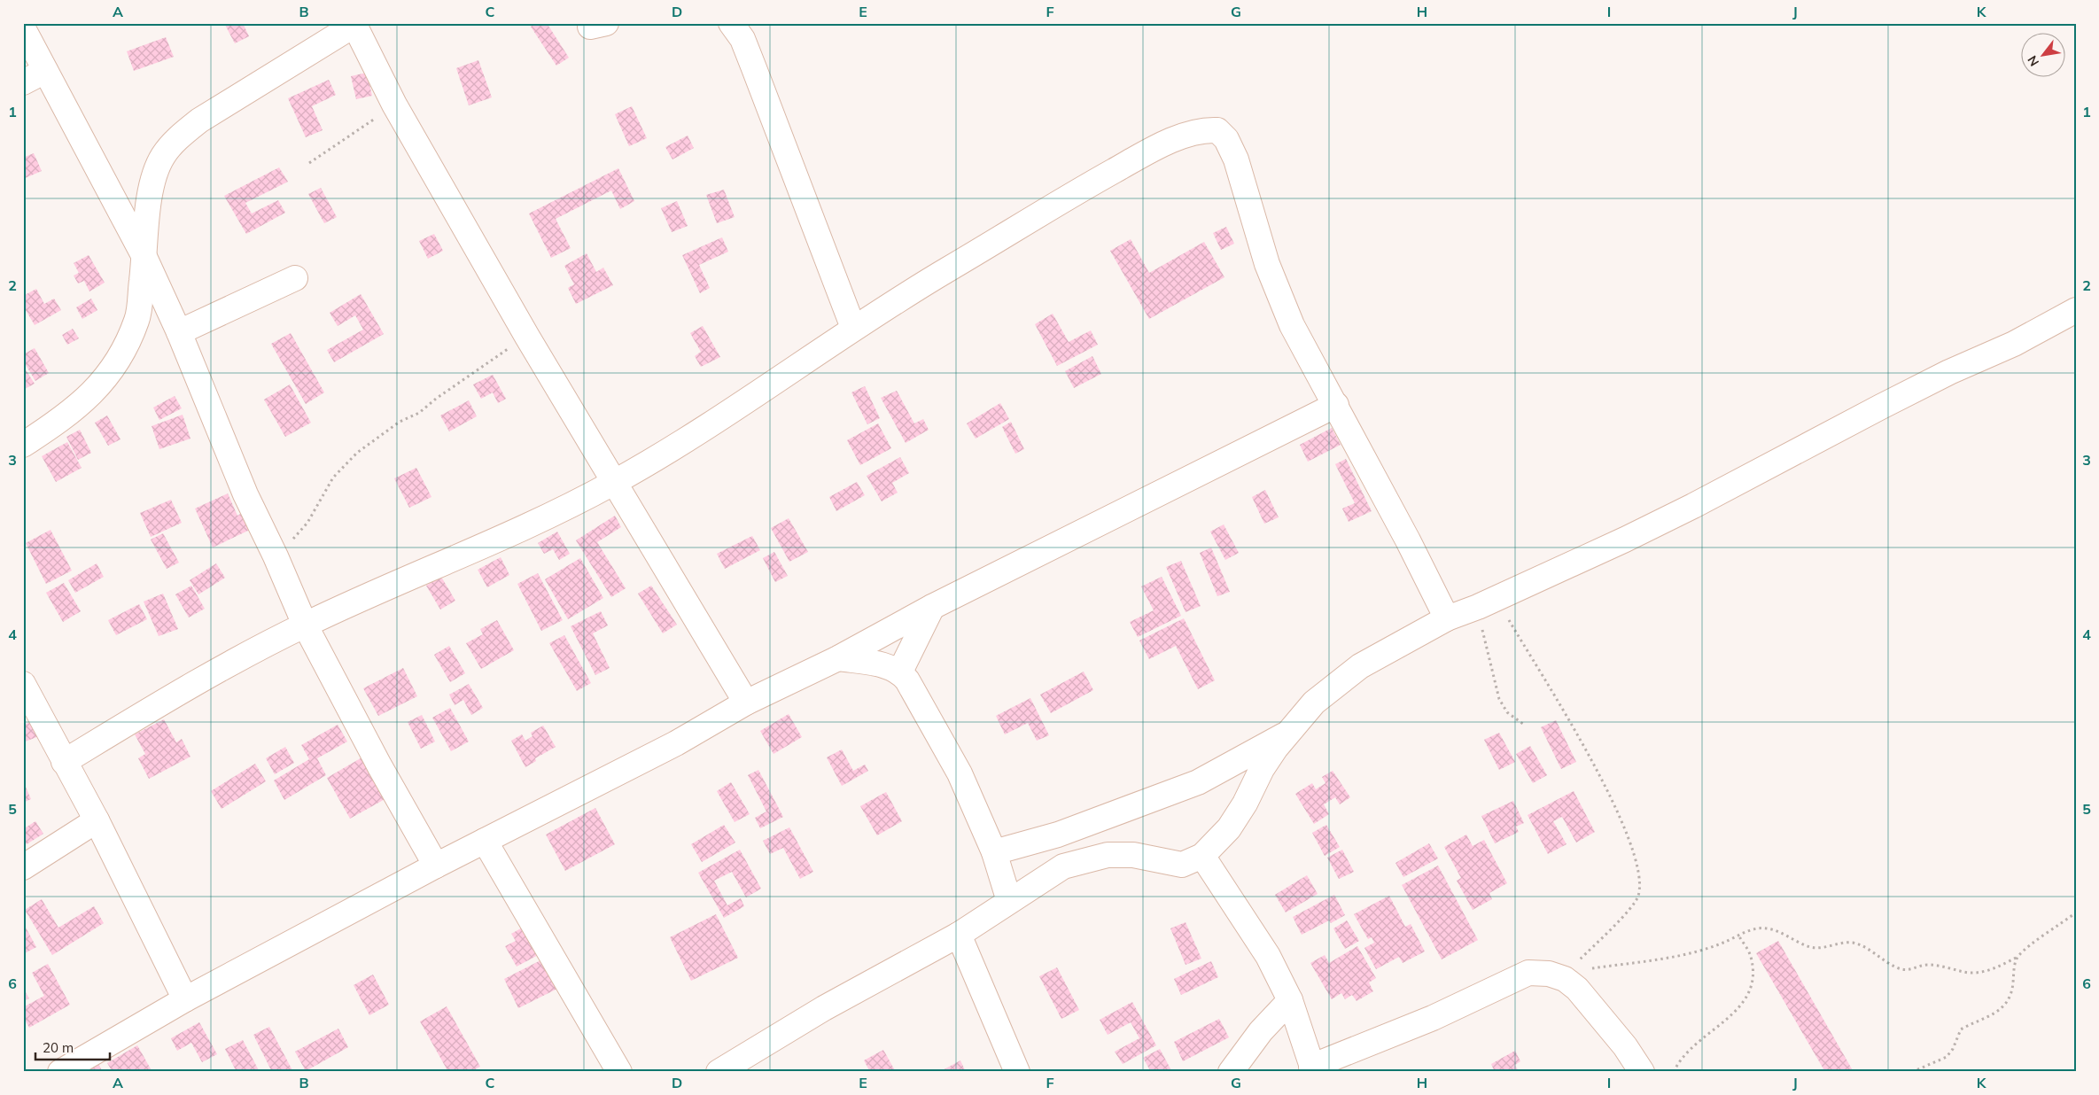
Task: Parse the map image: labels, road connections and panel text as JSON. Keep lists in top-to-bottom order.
{
  "scale_bar": "20 m",
  "north": "bottom left",
  "grid": {
    "columns": [
      "A",
      "B",
      "C",
      "D",
      "E",
      "F",
      "G",
      "H",
      "I",
      "J",
      "K"
    ],
    "rows": [
      "1",
      "2",
      "3",
      "4",
      "5",
      "6"
    ]
  }
}
